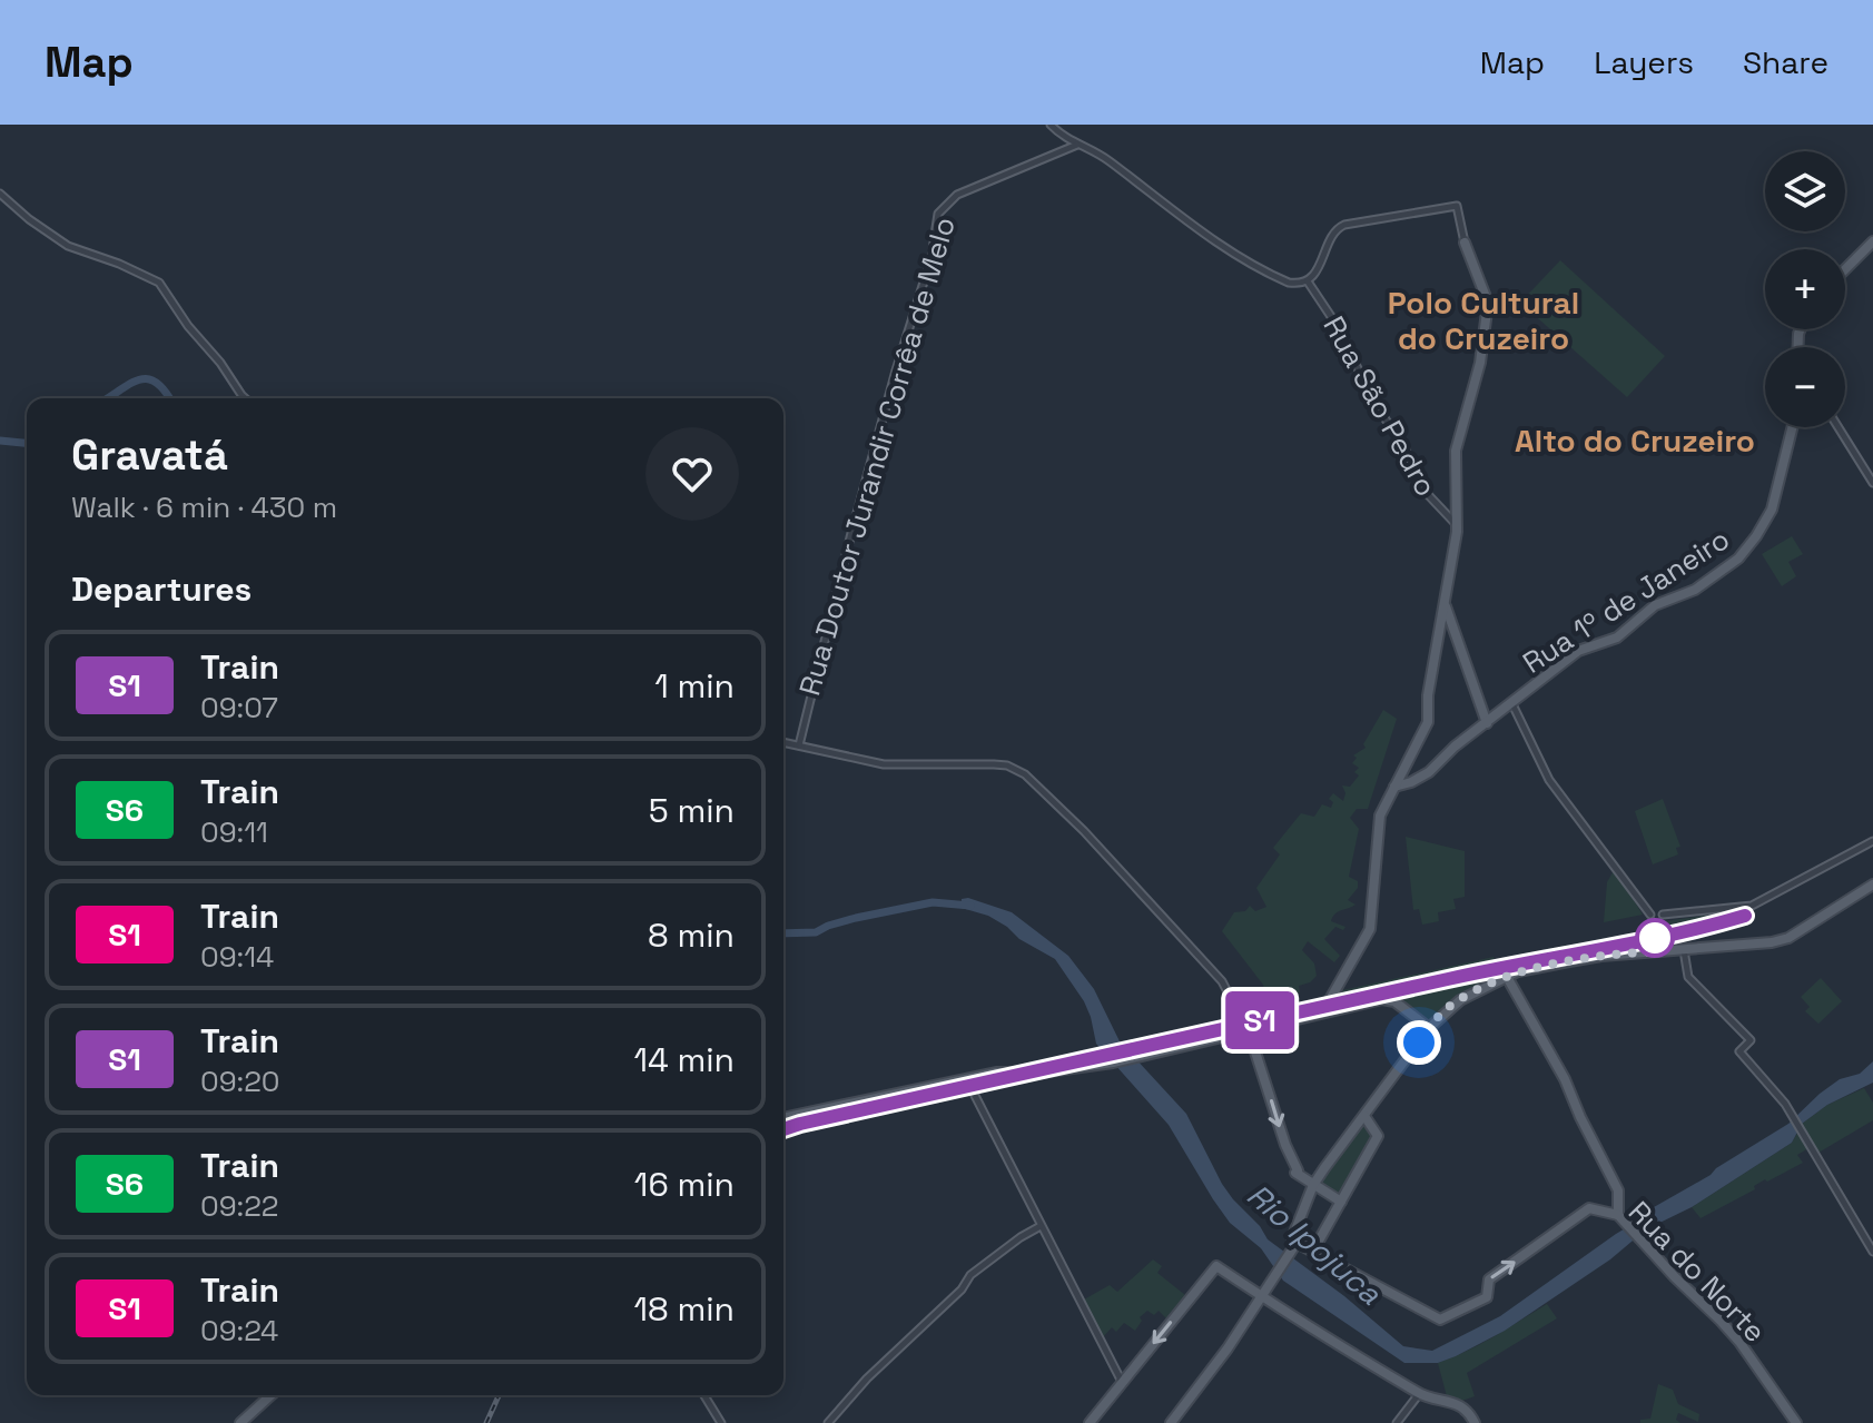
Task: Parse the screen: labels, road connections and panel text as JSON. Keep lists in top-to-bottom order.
{
  "streets": {
    "main road": ["Rua 1º de Janeiro", "Rua do Norte"],
    "street": ["Rua São Pedro", "Rua Doutor Jurandir Corrêa de Melo"]
  },
  "one_way": ["Rua do Norte"],
  "districts": ["Polo Cultural do Cruzeiro", "Alto do Cruzeiro"],
  "water": ["Rio Ipojuca"],
  "page": {
    "header": "Map",
    "nav": ["Map", "Layers", "Share"],
    "on_map": "S1",
    "map_buttons": ["+", "−"],
    "heading": [
      ["Gravatá", "Walk · 6 min · 430 m"],
      "Departures"
    ],
    "list": [
      {
        "mark": "S1",
        "name": "Train",
        "note": "09:07",
        "value": "1 min"
      },
      {
        "mark": "S6",
        "name": "Train",
        "note": "09:11",
        "value": "5 min"
      },
      {
        "mark": "S1",
        "name": "Train",
        "note": "09:14",
        "value": "8 min"
      },
      {
        "mark": "S1",
        "name": "Train",
        "note": "09:20",
        "value": "14 min"
      },
      {
        "mark": "S6",
        "name": "Train",
        "note": "09:22",
        "value": "16 min"
      },
      {
        "mark": "S1",
        "name": "Train",
        "note": "09:24",
        "value": "18 min"
      }
    ]
  }
}
